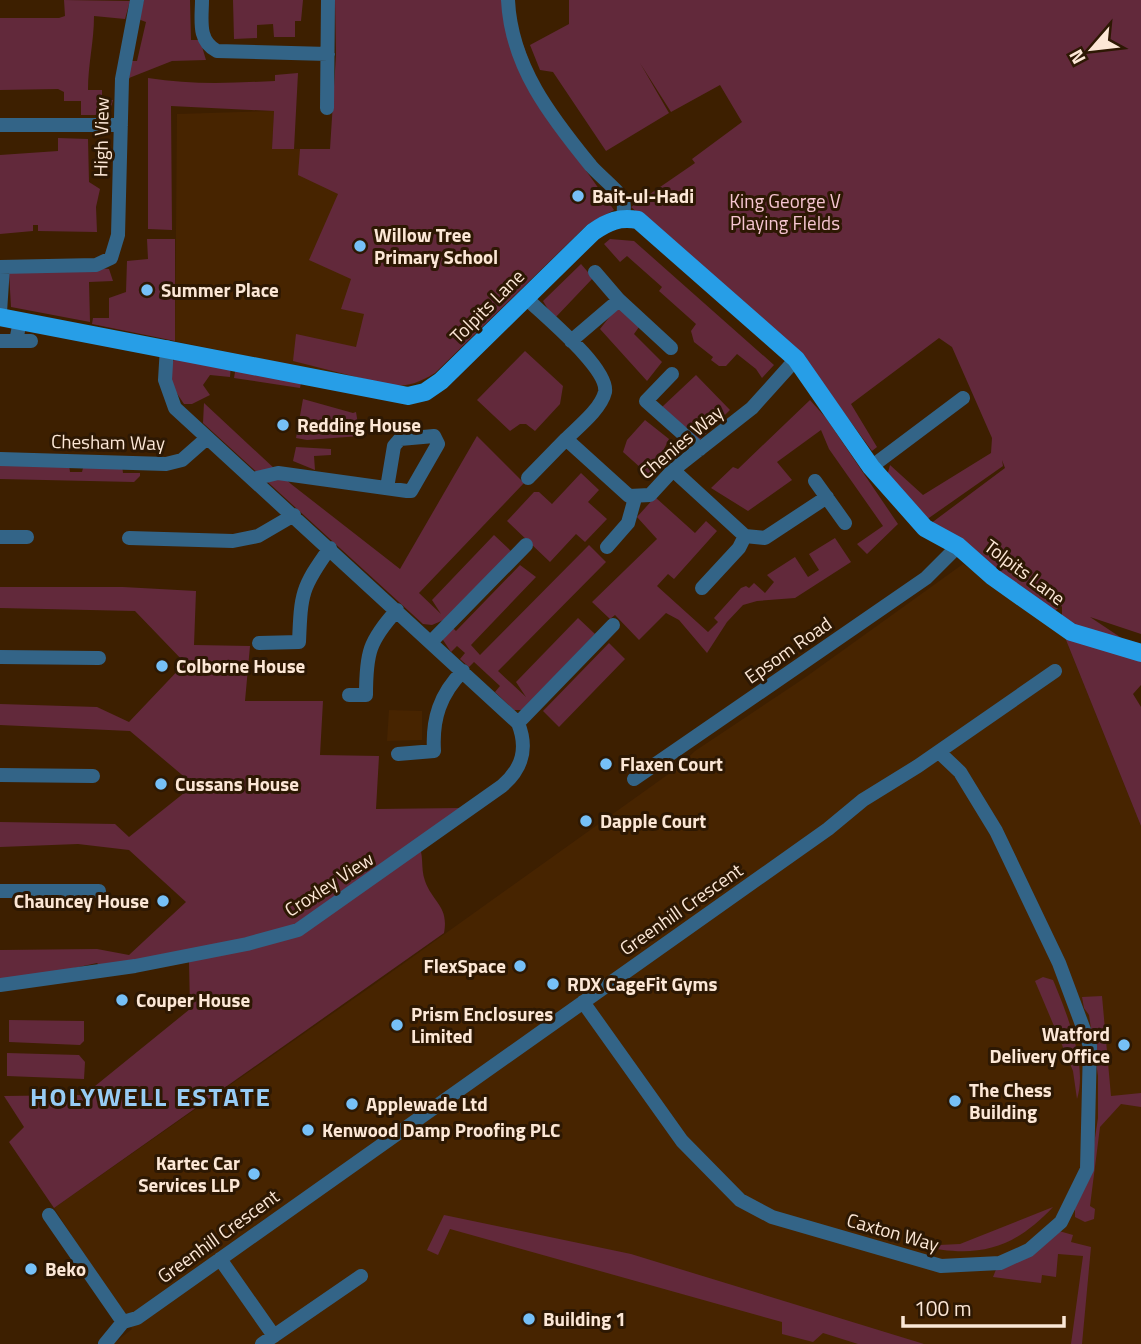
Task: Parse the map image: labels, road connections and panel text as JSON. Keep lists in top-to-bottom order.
{
  "streets": {
    "main road": ["Tolpits Lane"],
    "street": [
      "High View",
      "Chesham Way",
      "Chenies Way",
      "Epsom Road",
      "Croxley View",
      "Greenhill Crescent",
      "Caxton Way"
    ]
  },
  "crossings": [
    ["Tolpits Lane", "Chenies Way"],
    ["Tolpits Lane", "Epsom Road"],
    ["Greenhill Crescent", "Caxton Way"]
  ],
  "districts": ["HOLYWELL ESTATE"],
  "parks": ["King George V Playing FIelds"],
  "places": [
    "Bait-ul-Hadi",
    "Willow Tree Primary School",
    "Summer Place",
    "Redding House",
    "Colborne House",
    "Flaxen Court",
    "Cussans House",
    "Dapple Court",
    "Chauncey House",
    "FlexSpace",
    "RDX CageFit Gyms",
    "Couper House",
    "Prism Enclosures Limited",
    "Watford Delivery Office",
    "The Chess Building",
    "Applewade Ltd",
    "Kenwood Damp Proofing PLC",
    "Kartec Car Services LLP",
    "Beko",
    "Building 1"
  ],
  "scale_bar": "100 m",
  "north": "bottom left"
}
